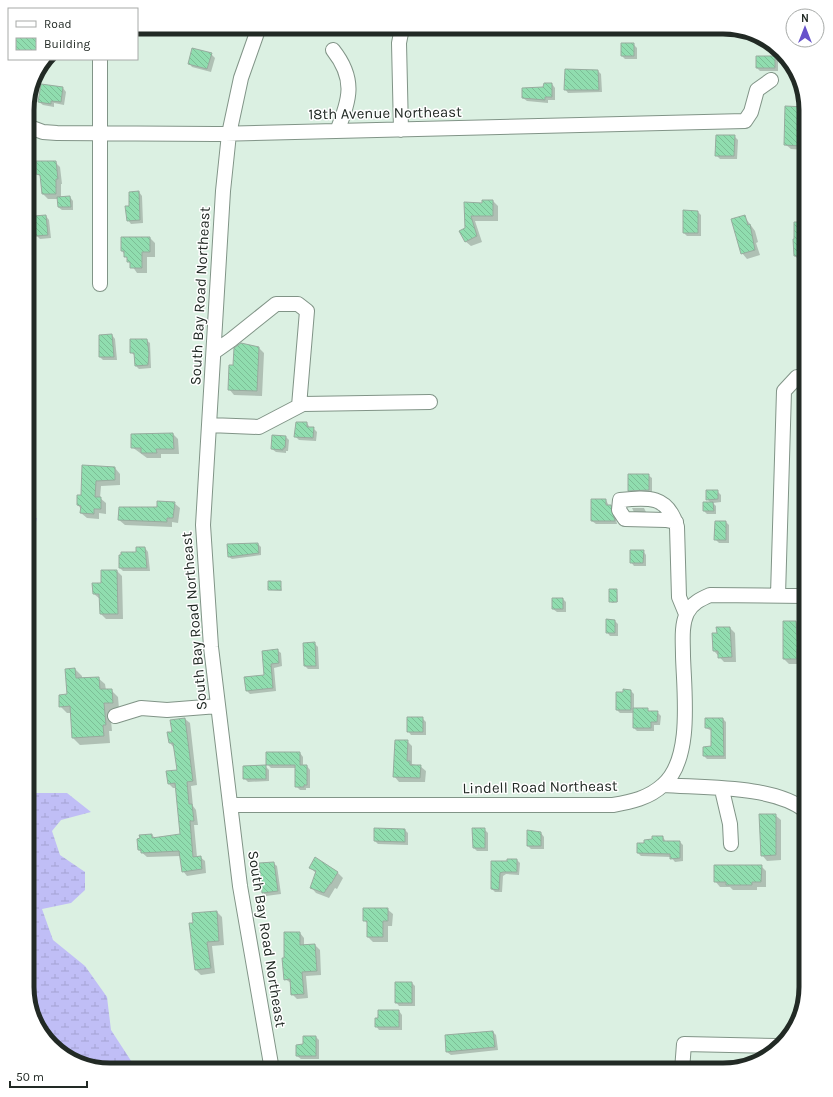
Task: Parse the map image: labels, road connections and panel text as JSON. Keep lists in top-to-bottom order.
{
  "streets": {
    "street": ["18th Avenue Northeast", "South Bay Road Northeast", "Lindell Road Northeast"]
  },
  "crossings": [
    ["18th Avenue Northeast", "South Bay Road Northeast"],
    ["South Bay Road Northeast", "Lindell Road Northeast"]
  ],
  "legend": ["Road", "Building"],
  "scale_bar": "50 m",
  "north": "top"
}
